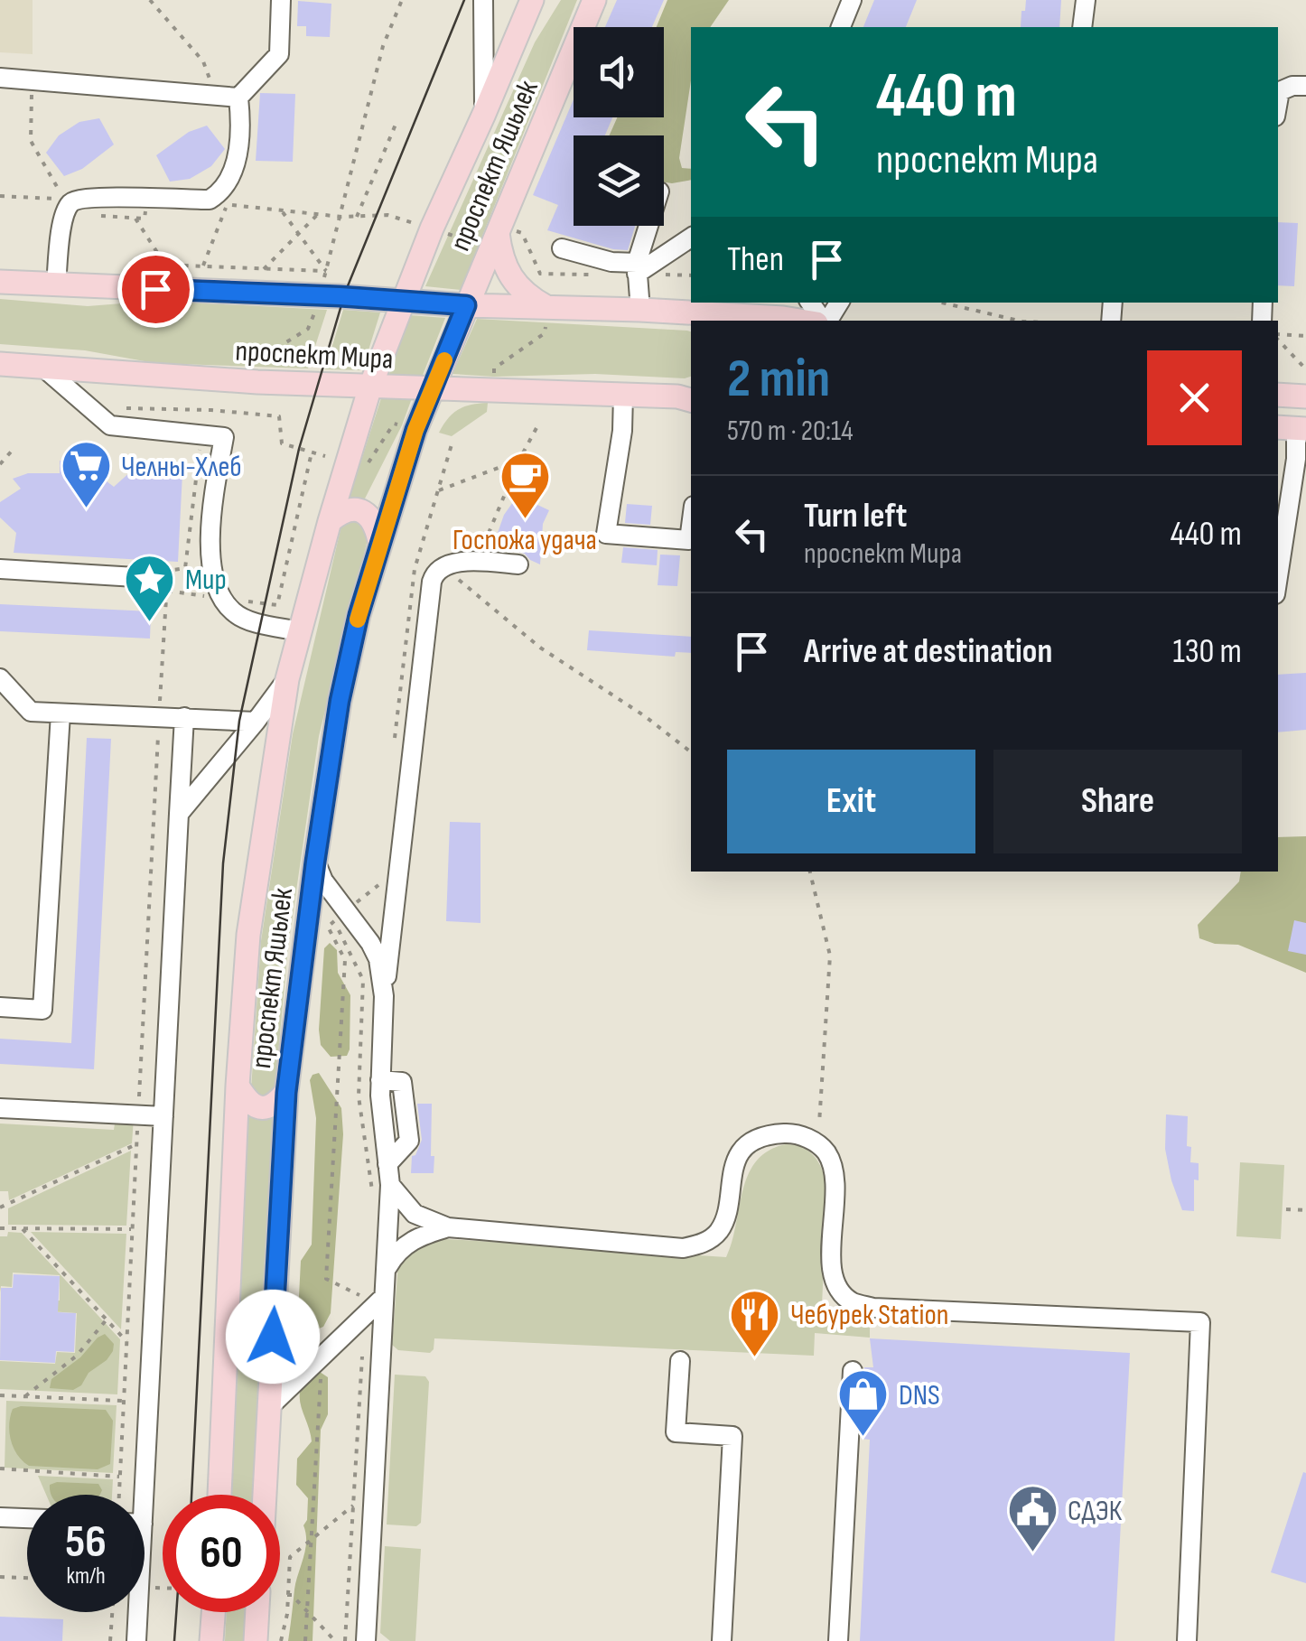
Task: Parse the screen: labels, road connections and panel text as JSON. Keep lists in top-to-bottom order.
{
  "streets": {
    "main road": ["проспект Яшьлек", "проспект Мира"]
  },
  "crossings": [
    ["проспект Яшьлек", "проспект Мира"]
  ],
  "places": {
    "supermarket": ["Челны-Хлеб"],
    "cafe": ["Госпожа удача"],
    "place": ["Мир"],
    "restaurant": ["Чебурек Station"],
    "shop": ["DNS"],
    "public building": ["СДЭК"]
  },
  "page": {
    "turn": ["440 m", "проспект Мира"],
    "then": "Then",
    "heading": ["2 min", "570 m · 20:14"],
    "list": [
      {
        "name": "Turn left",
        "note": "проспект Мира",
        "value": "440 m"
      },
      {
        "name": "Arrive at destination",
        "value": "130 m"
      }
    ],
    "buttons": ["Exit", "Share"],
    "speed": "56 km/h",
    "limit": "60"
  }
}
